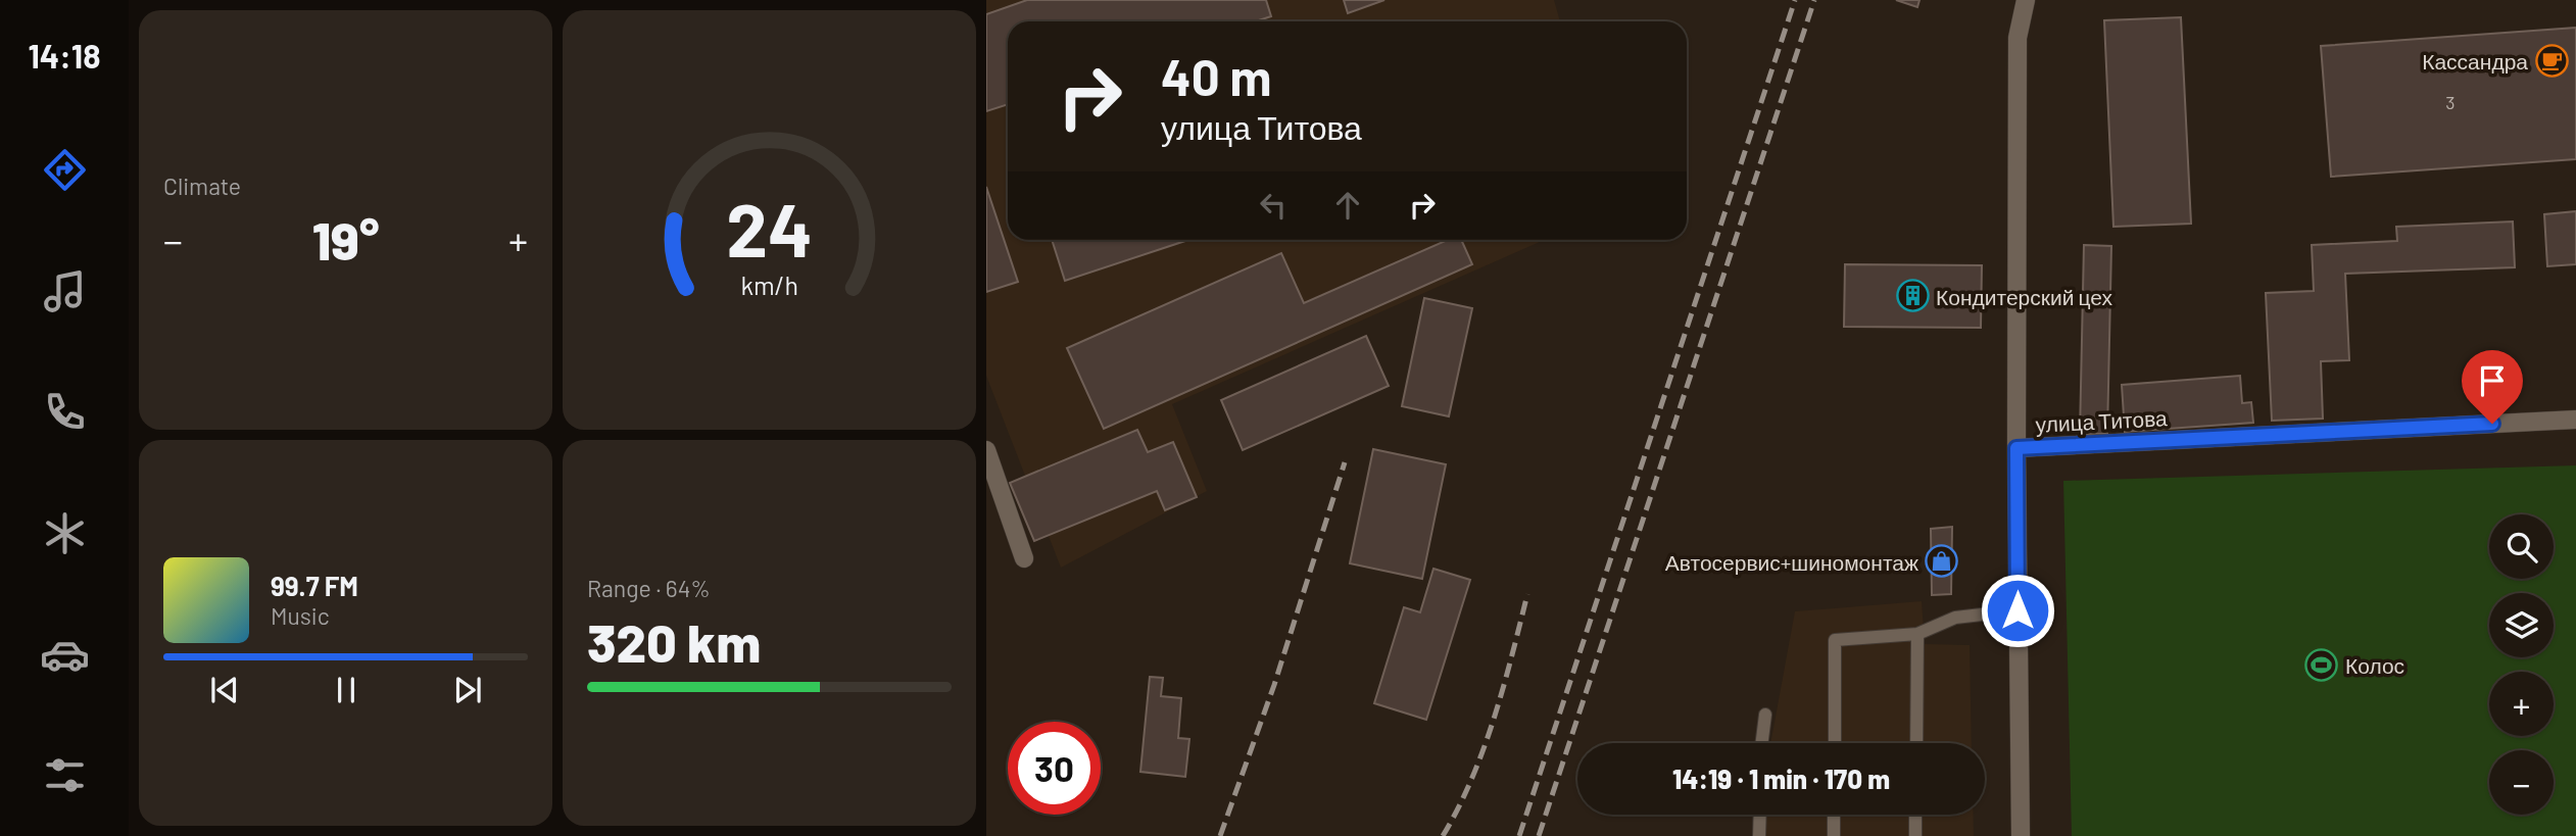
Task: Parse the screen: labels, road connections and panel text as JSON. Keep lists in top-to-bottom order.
{
  "streets": {
    "street": ["улица Титова"]
  },
  "places": {
    "cafe": ["Кассандра"],
    "building": ["Кондитерский цех"],
    "shop": ["Автосервис+шиномонтаж"],
    "sports": ["Колос"]
  },
  "house_numbers": ["3"],
  "page": {
    "tabs": "14:18",
    "tile": [
      "Climate",
      ["Range · 64%", "320 km"]
    ],
    "turn": ["40 m", "улица Титова"],
    "heat": ["−", "19°", "+"],
    "map_buttons": ["+", "−"],
    "song": ["99.7 FM", "Music"],
    "limit": "30",
    "trip": "14:19 · 1 min · 170 m",
    "gauge": ["24", "km/h"]
  }
}
